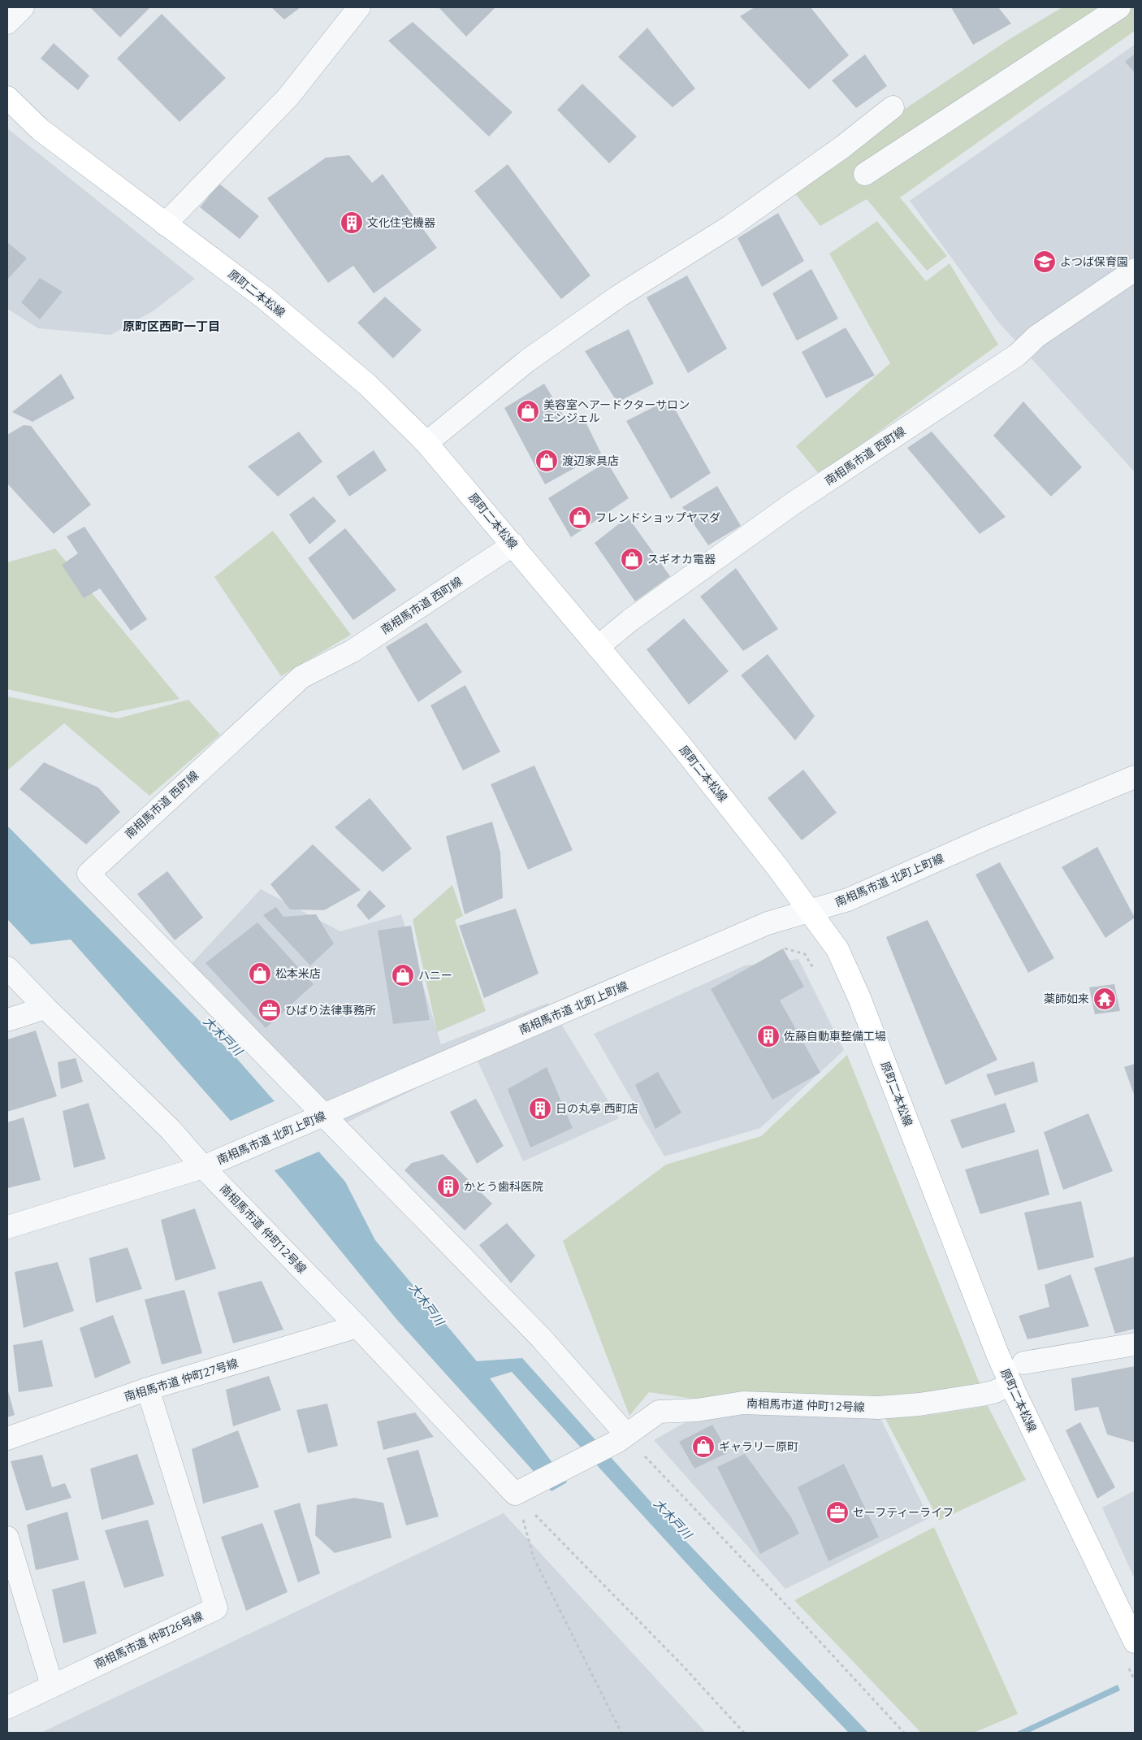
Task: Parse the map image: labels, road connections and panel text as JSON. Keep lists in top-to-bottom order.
{
  "streets": {
    "main road": ["原町二本松線"],
    "street": [
      "南相馬市道 西町線",
      "南相馬市道 北町上町線",
      "南相馬市道 仲町12号線",
      "南相馬市道 仲町27号線",
      "南相馬市道 仲町26号線"
    ]
  },
  "crossings": [
    ["原町二本松線", "南相馬市道 西町線"],
    ["原町二本松線", "南相馬市道 北町上町線"],
    ["原町二本松線", "南相馬市道 仲町12号線"],
    ["南相馬市道 西町線", "南相馬市道 北町上町線"],
    ["南相馬市道 北町上町線", "南相馬市道 仲町12号線"],
    ["南相馬市道 仲町12号線", "南相馬市道 仲町27号線"],
    ["南相馬市道 仲町27号線", "南相馬市道 仲町26号線"]
  ],
  "districts": ["原町区西町一丁目"],
  "water": ["大木戸川"],
  "places": {
    "building": [
      "文化住宅機器",
      "佐藤自動車整備工場",
      "日の丸亭 西町店",
      "かとう歯科医院"
    ],
    "school or university": ["よつば保育園"],
    "shop": [
      "美容室ヘアードクターサロン エンジェル",
      "渡辺家具店",
      "フレンドショップヤマダ",
      "スギオカ電器",
      "松本米店",
      "ハニー",
      "ギャラリー原町"
    ],
    "temple": ["薬師如来"],
    "office": ["ひばり法律事務所", "セーフティーライフ"]
  }
}
